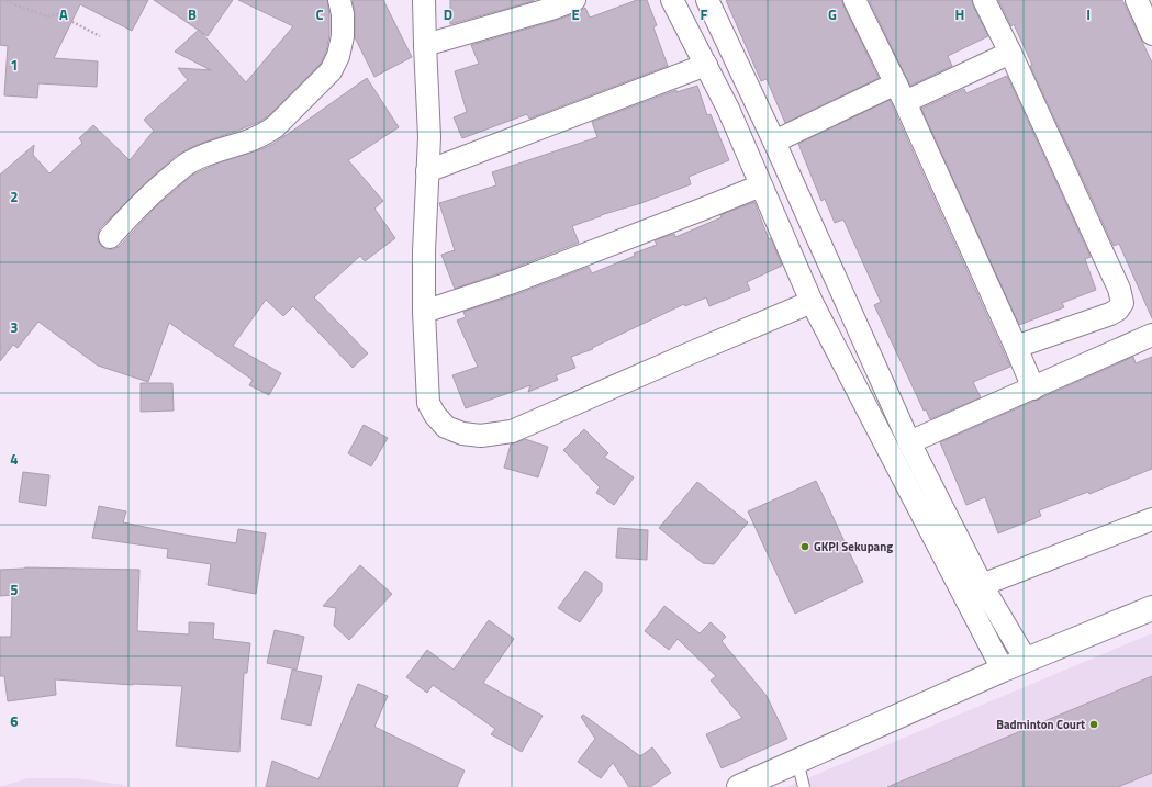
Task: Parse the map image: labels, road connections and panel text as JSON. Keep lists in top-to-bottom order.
{
  "places": ["GKPI Sekupang", "Badminton Court"],
  "grid": {
    "columns": [
      "A",
      "B",
      "C",
      "D",
      "E",
      "F",
      "G",
      "H",
      "I"
    ],
    "rows": [
      "1",
      "2",
      "3",
      "4",
      "5",
      "6"
    ]
  }
}
